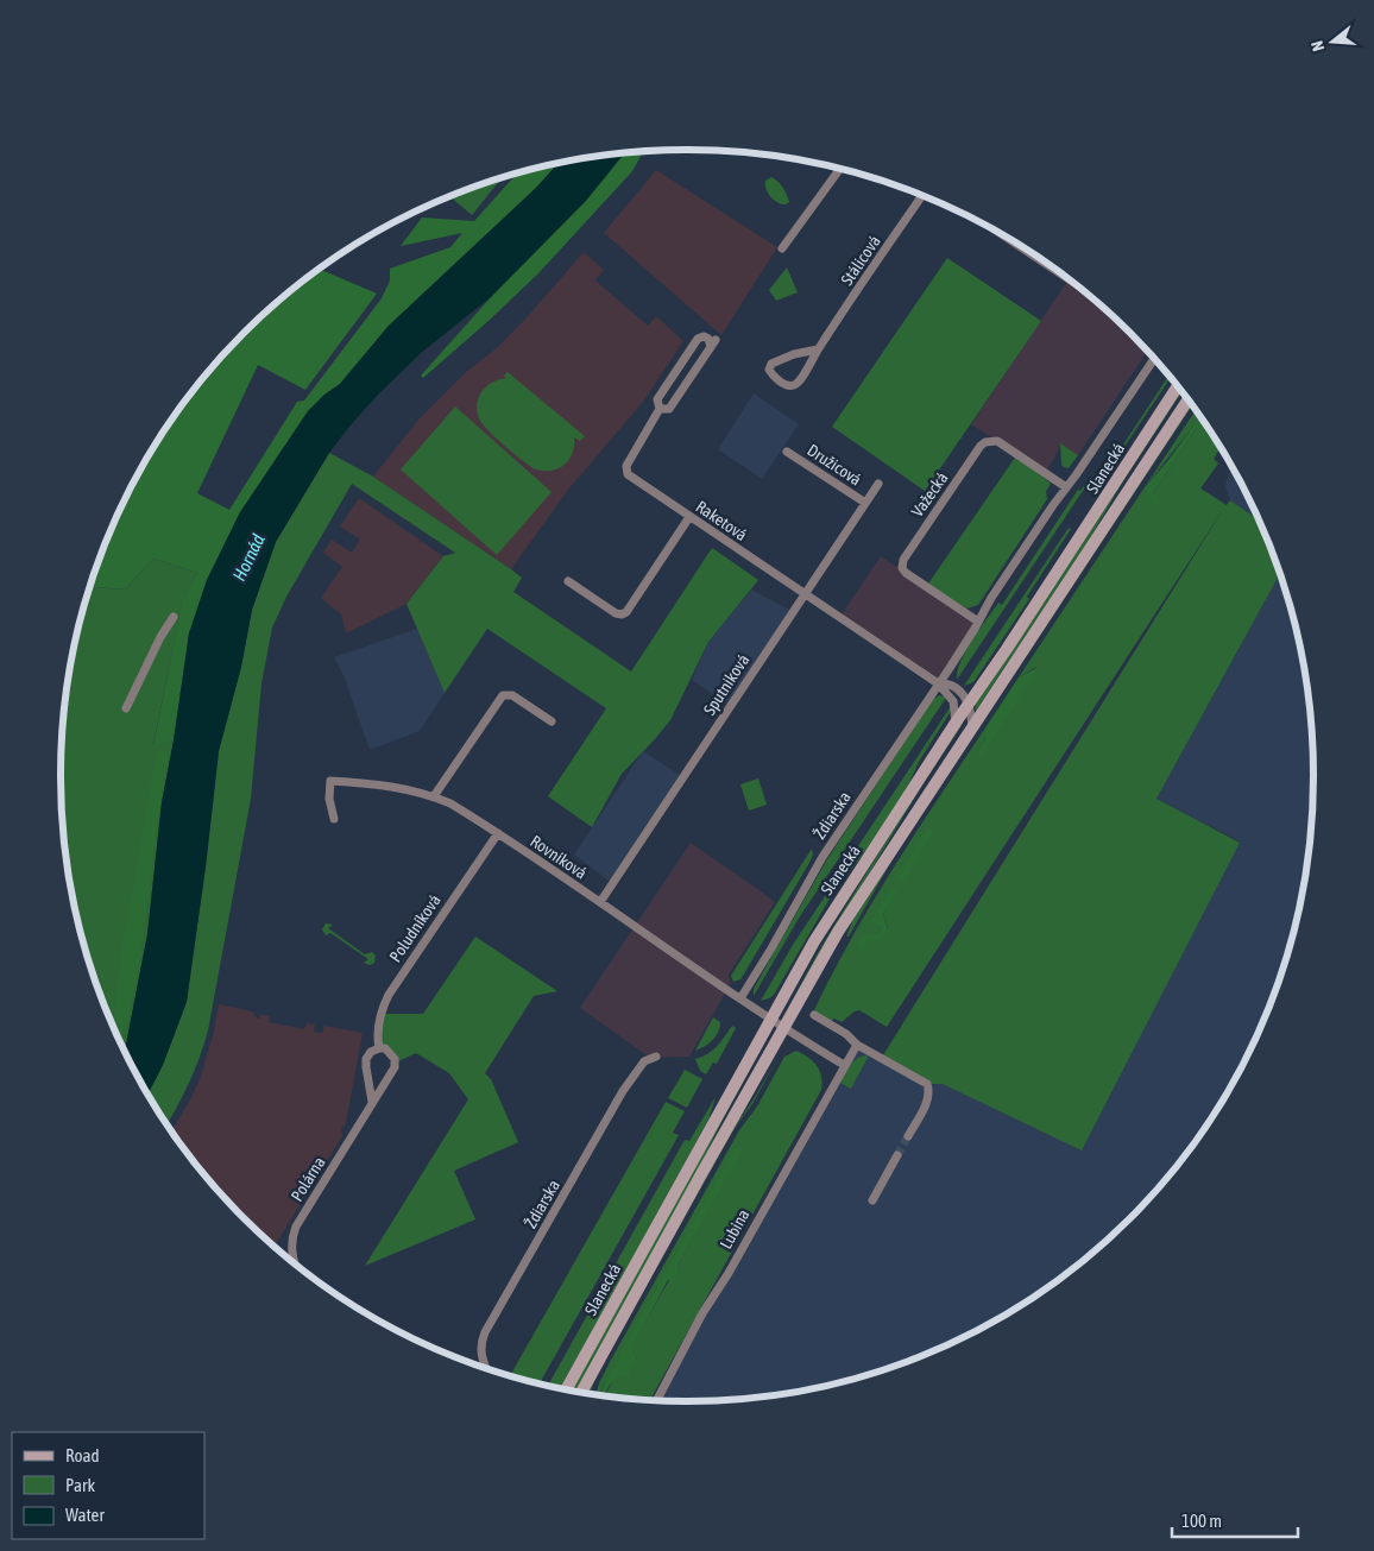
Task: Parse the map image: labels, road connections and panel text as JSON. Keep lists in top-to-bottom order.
{
  "streets": {
    "main road": ["Slanecká"],
    "street": [
      "Stálicová",
      "Družicová",
      "Važecká",
      "Raketová",
      "Sputniková",
      "Ždiarska",
      "Rovníková",
      "Poludníková",
      "Polárna",
      "Lubina"
    ]
  },
  "crossings": [
    ["Družicová", "Sputniková"],
    ["Slanecká", "Raketová"],
    ["Slanecká", "Rovníková"],
    ["Raketová", "Sputniková"],
    ["Raketová", "Ždiarska"],
    ["Sputniková", "Rovníková"],
    ["Ždiarska", "Rovníková"],
    ["Rovníková", "Poludníková"],
    ["Poludníková", "Polárna"]
  ],
  "water": ["Hornád"],
  "legend": ["Road", "Park", "Water"],
  "scale_bar": "100 m",
  "north": "left"
}
